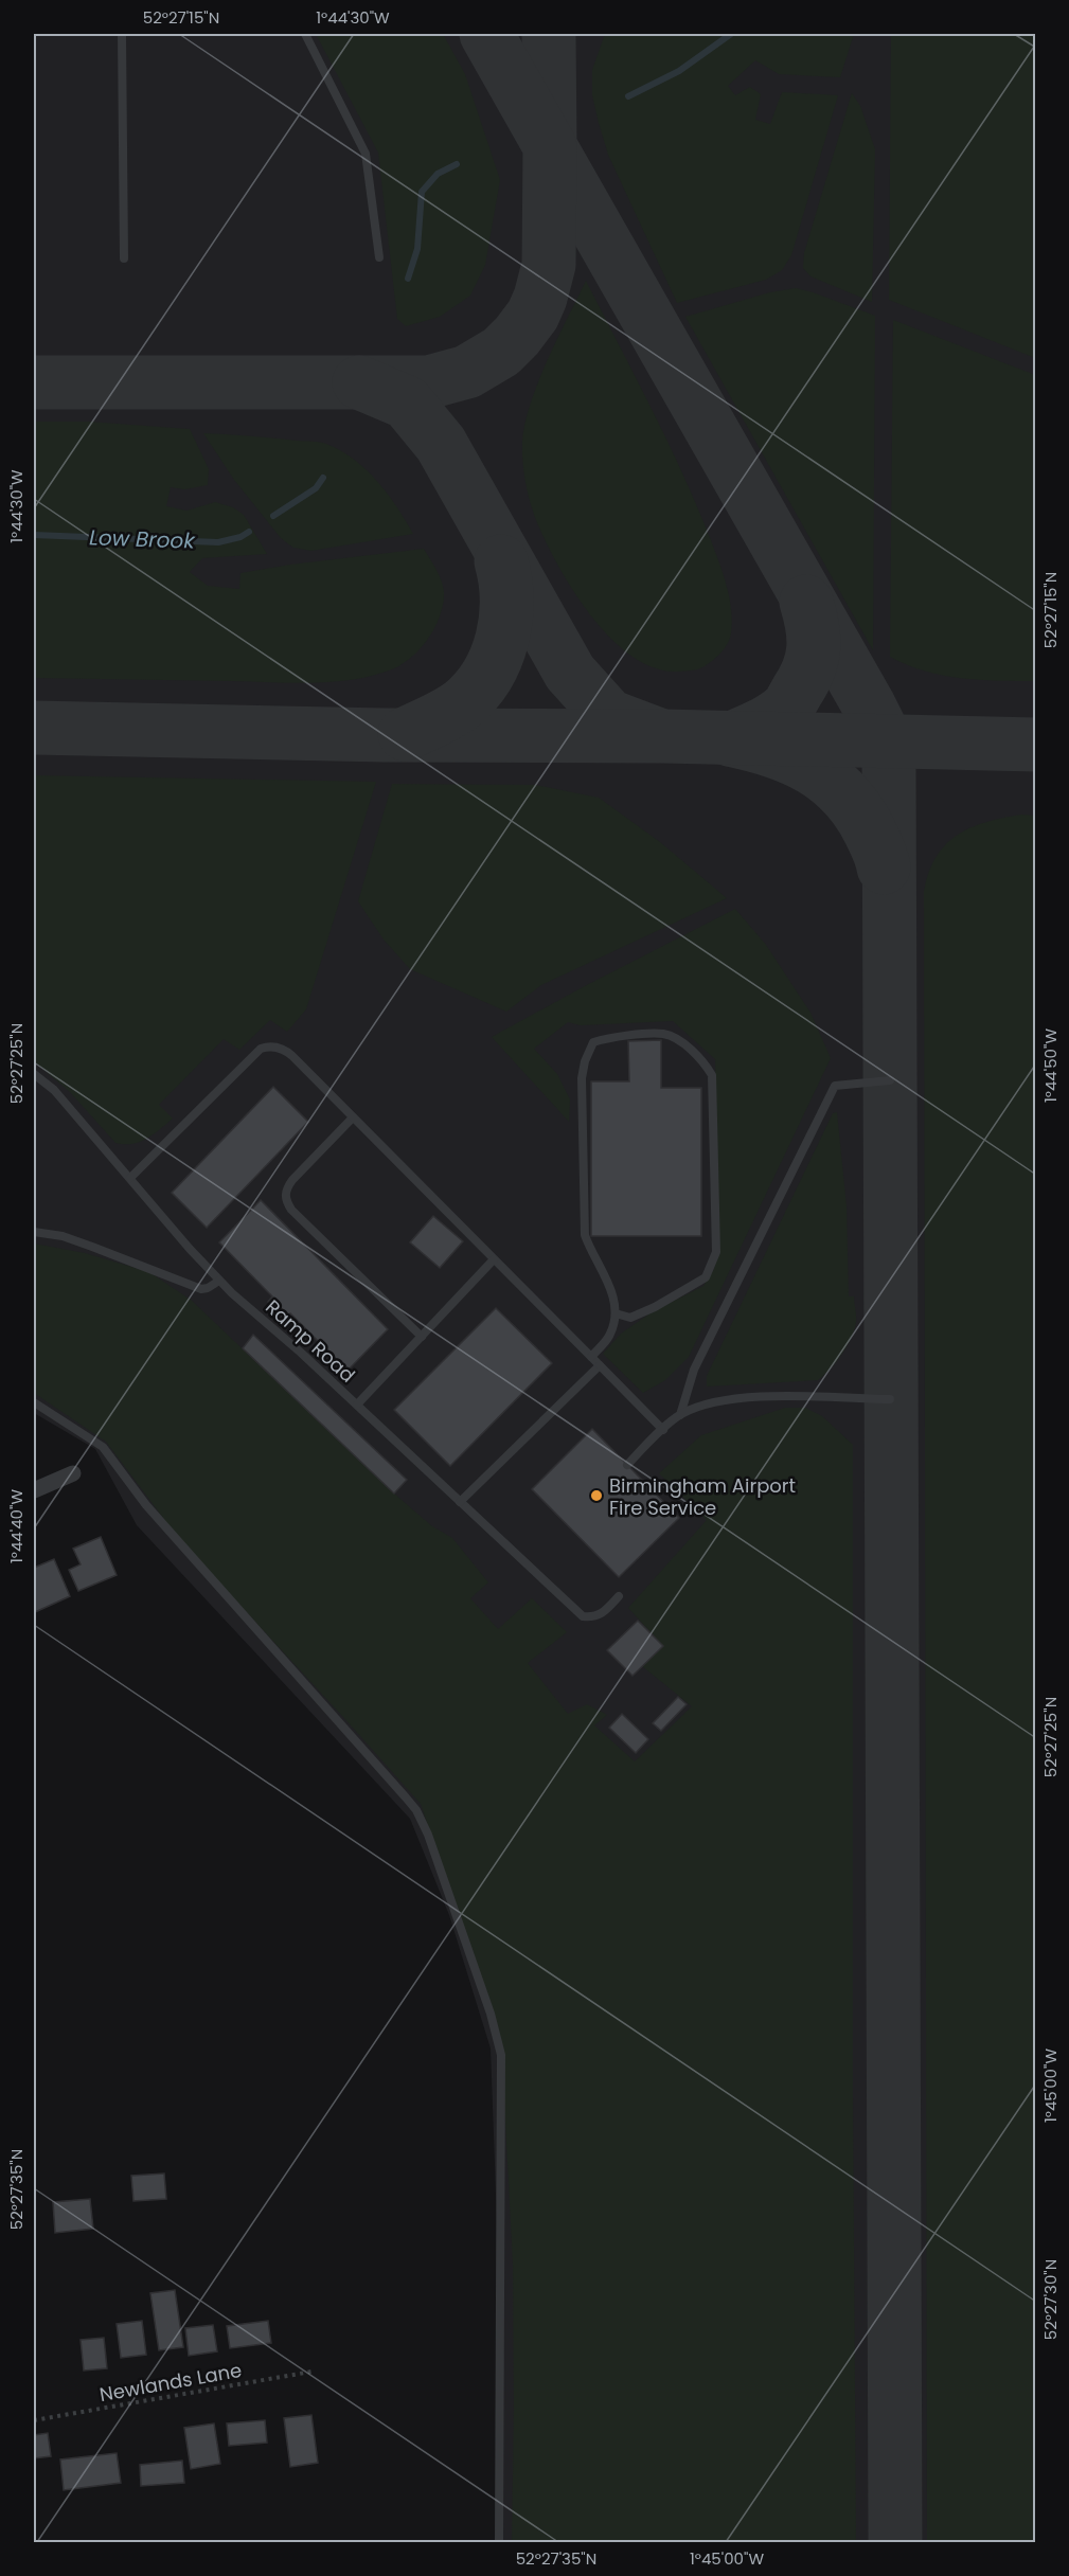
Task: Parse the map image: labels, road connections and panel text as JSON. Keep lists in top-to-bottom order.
{
  "streets": {
    "lane": ["Ramp Road"],
    "path": ["Newlands Lane"]
  },
  "water": ["Low Brook"],
  "places": ["Birmingham Airport Fire Service"],
  "coordinates": [
    "52°27'15\"N",
    "1°44'30\"W",
    "52°27'25\"N",
    "1°44'50\"W",
    "1°44'40\"W",
    "1°45'00\"W",
    "52°27'35\"N",
    "52°27'30\"N"
  ]
}
